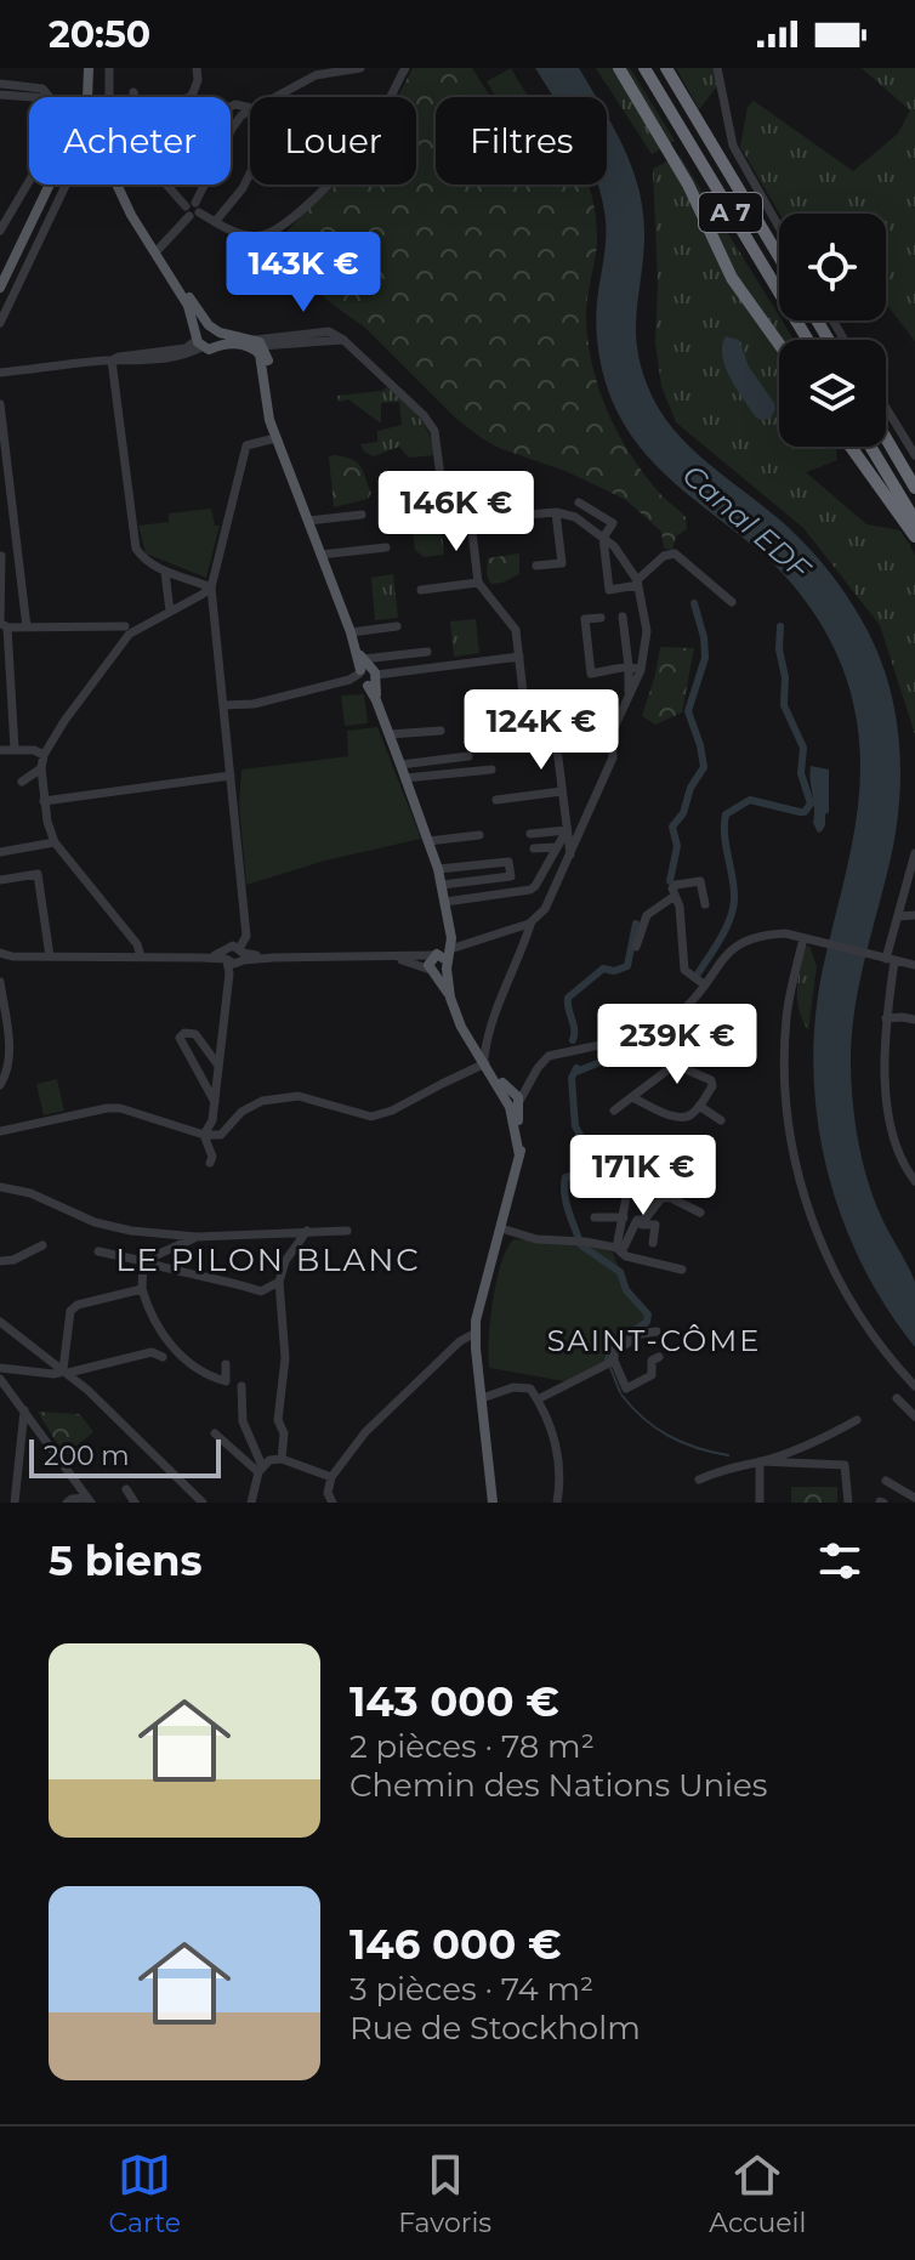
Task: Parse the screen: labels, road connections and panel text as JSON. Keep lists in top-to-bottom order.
{
  "streets": {
    "highway": ["A 7"]
  },
  "districts": ["LE PILON BLANC", "SAINT-CÔME"],
  "water": ["Canal EDF"],
  "scale_bar": "200 m",
  "page": {
    "status": "20:50",
    "chip": ["Acheter", "Louer", "Filtres"],
    "price": [
      "143K €",
      "146K €",
      "124K €",
      "239K €",
      "171K €"
    ],
    "scale": "200 m",
    "heading": "5 biens",
    "list": [
      {
        "name": "143 000 €",
        "note": "2 pièces · 78 m² · Chemin des Nations Unies"
      },
      {
        "name": "146 000 €",
        "note": "3 pièces · 74 m² · Rue de Stockholm"
      }
    ],
    "tabs": ["Carte", "Favoris", "Accueil"]
  }
}
